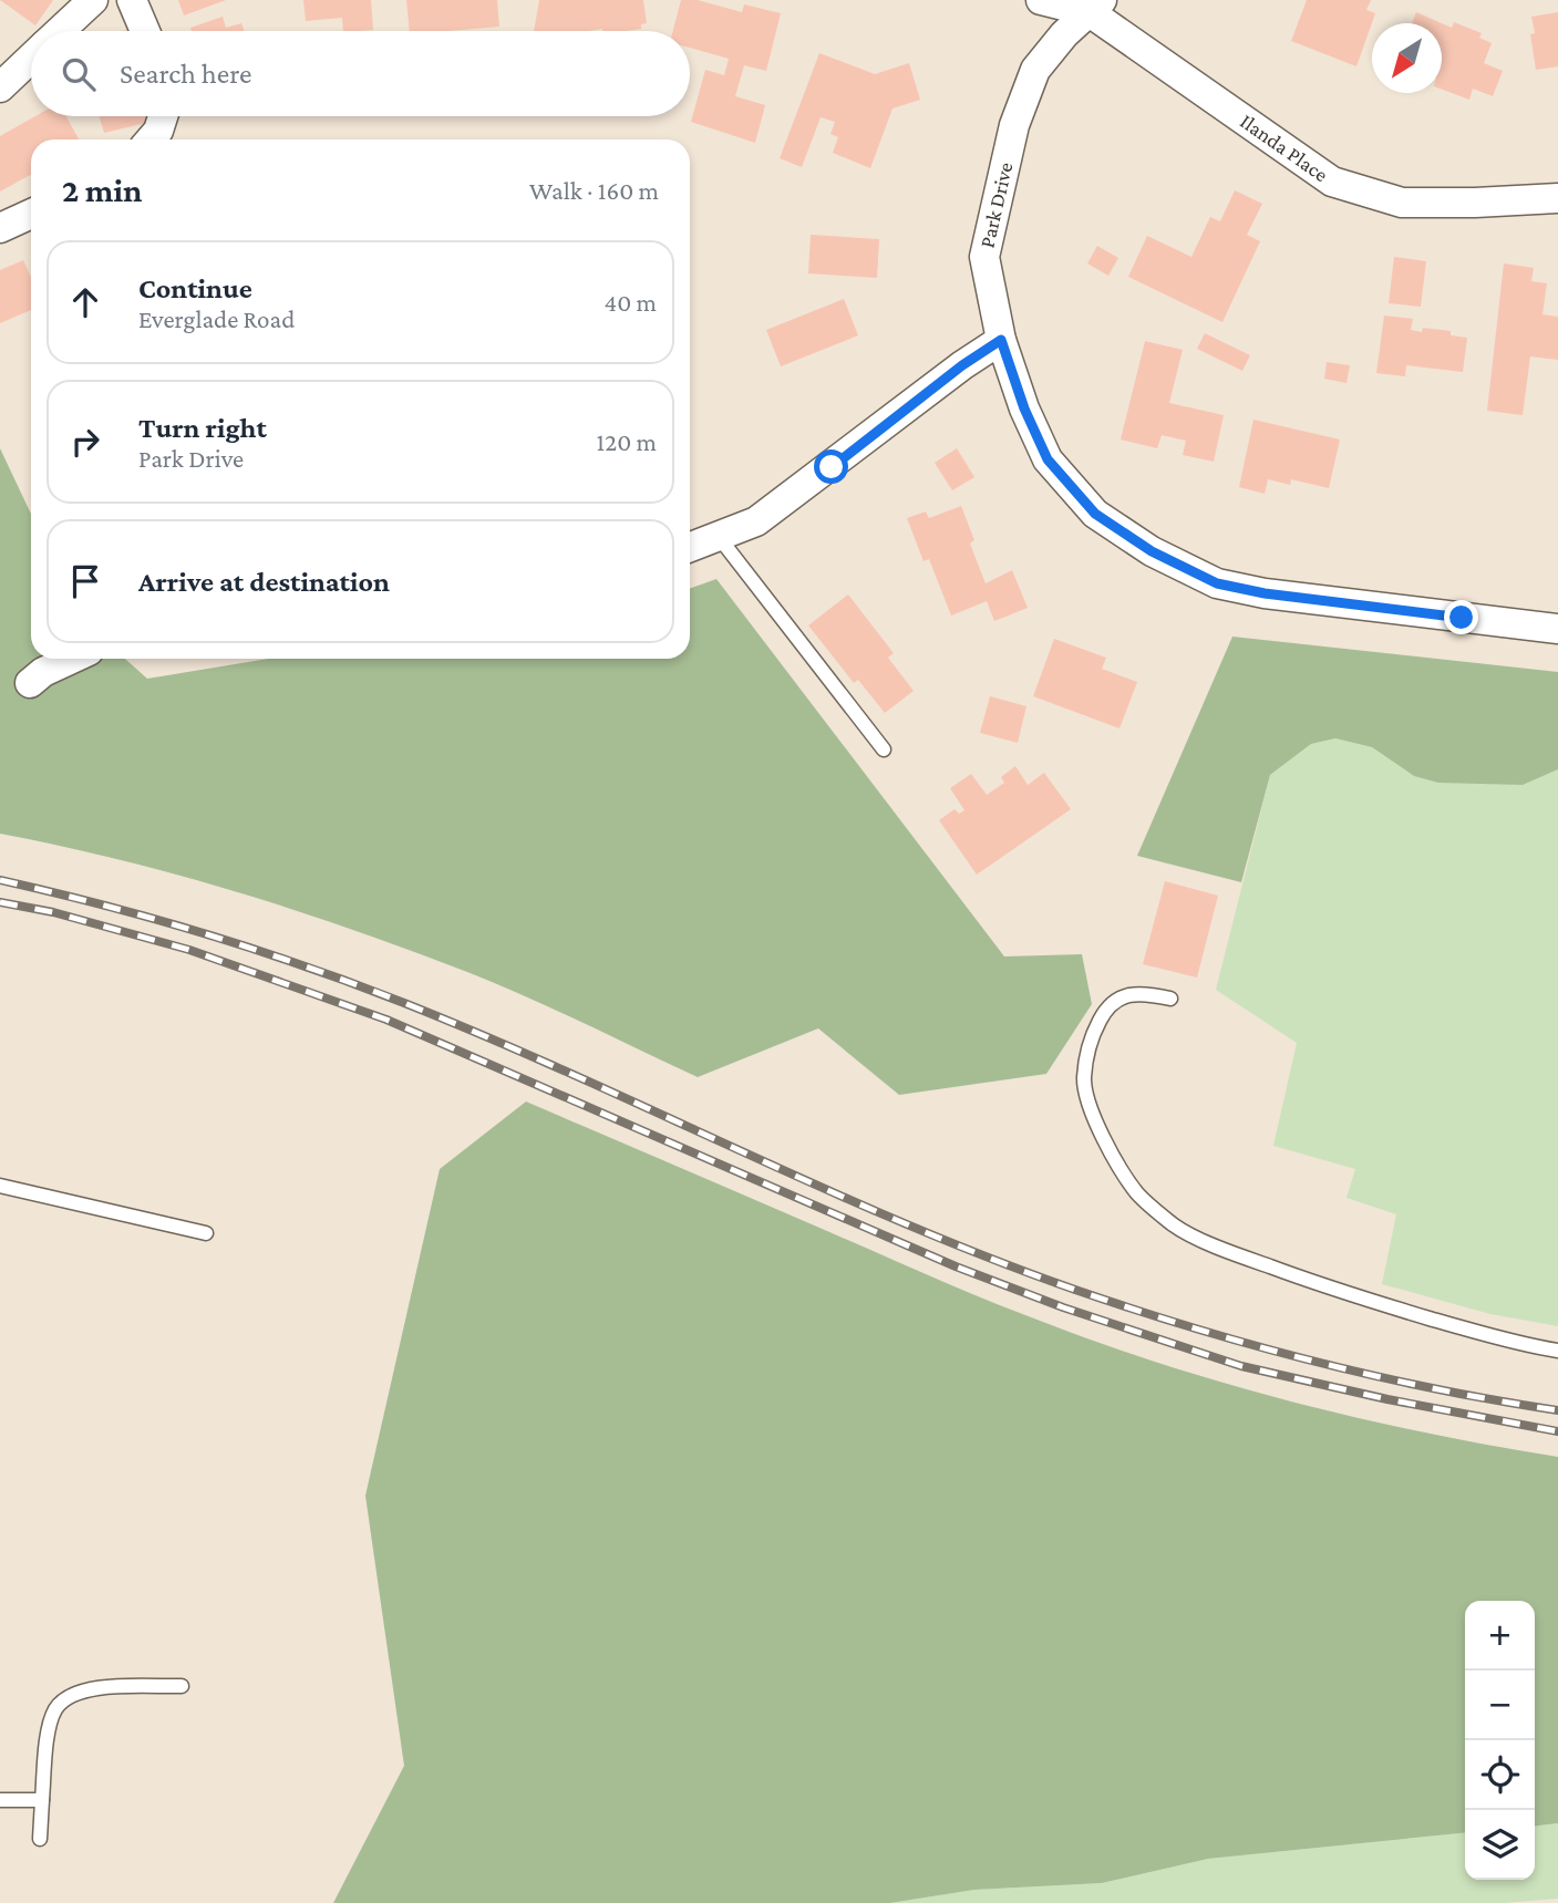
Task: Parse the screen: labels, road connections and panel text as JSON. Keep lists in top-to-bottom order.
{
  "streets": {
    "street": ["Ilanda Place", "Park Drive"]
  },
  "crossings": [
    ["Ilanda Place", "Park Drive"]
  ],
  "north": "bottom left",
  "page": {
    "search": "Search here",
    "heading": ["2 min", "Walk · 160 m"],
    "list": [
      ["Continue", "Everglade Road", "40 m"],
      ["Turn right", "Park Drive", "120 m"],
      "Arrive at destination"
    ],
    "map_buttons": ["+", "−"]
  }
}
